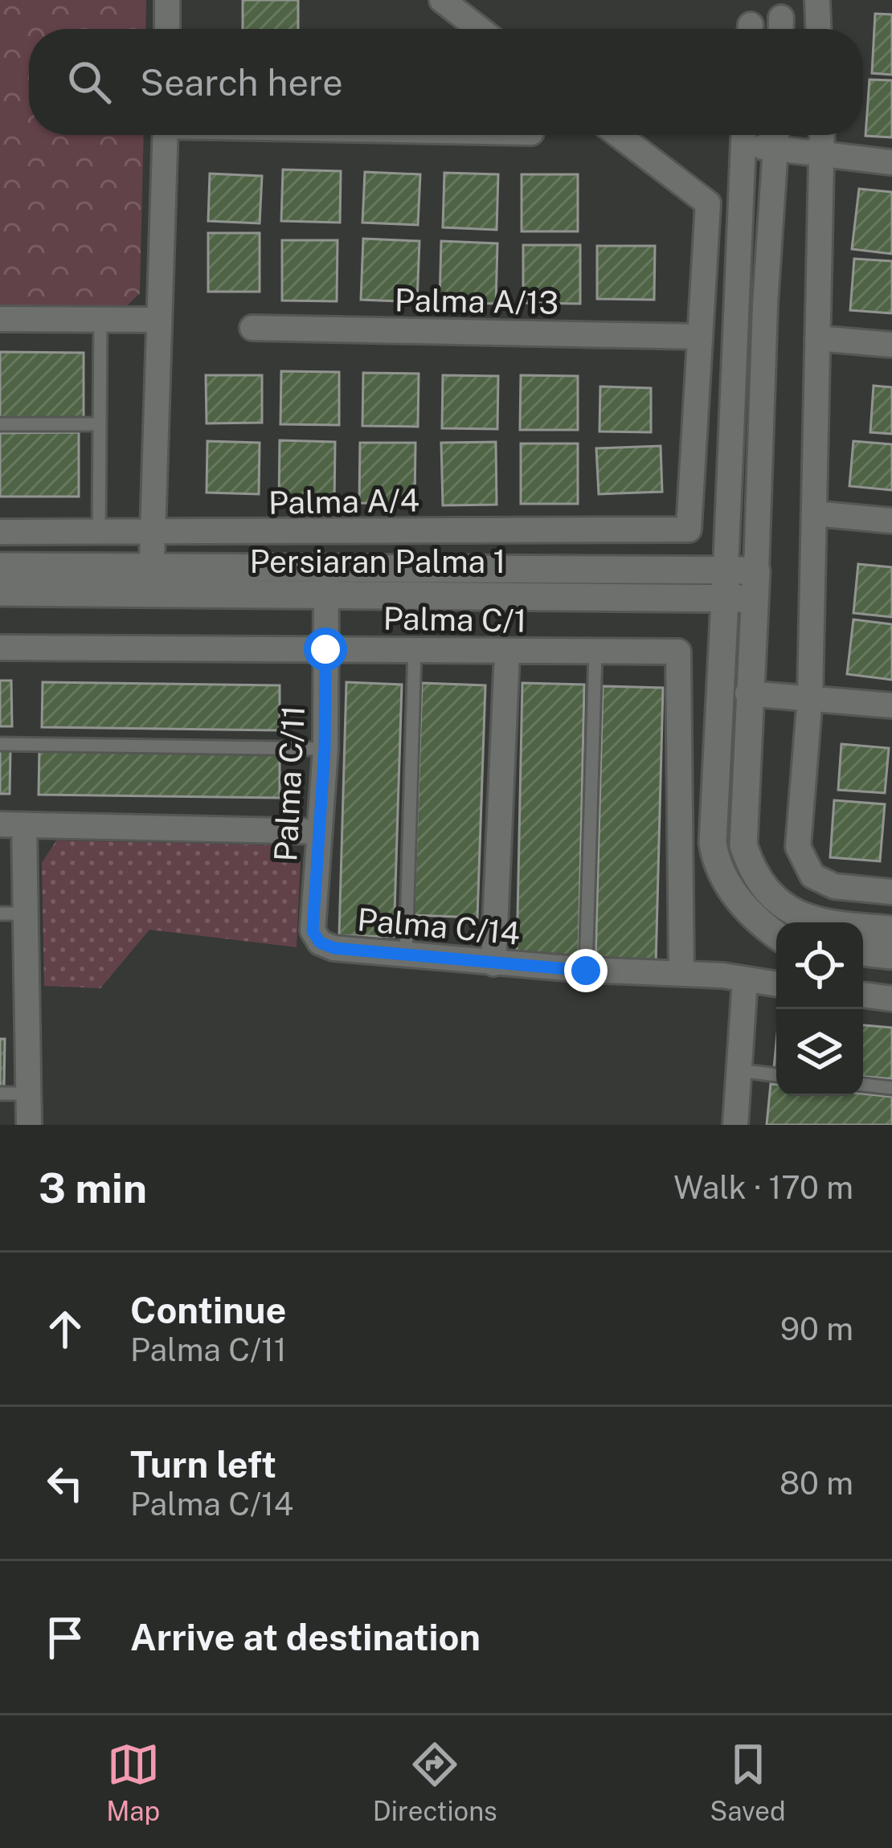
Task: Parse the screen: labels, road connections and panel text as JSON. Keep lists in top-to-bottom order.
{
  "streets": {
    "street": [
      "Palma A/13",
      "Palma A/4",
      "Persiaran Palma 1",
      "Palma C/1",
      "Palma C/11",
      "Palma C/14"
    ]
  },
  "crossings": [
    ["Palma A/13", "Palma A/4"],
    ["Persiaran Palma 1", "Palma C/11"],
    ["Palma C/1", "Palma C/11"],
    ["Palma C/1", "Palma C/14"],
    ["Palma C/11", "Palma C/14"]
  ],
  "page": {
    "search": "Search here",
    "heading": ["3 min", "Walk · 170 m"],
    "list": [
      ["Continue", "Palma C/11", "90 m"],
      ["Turn left", "Palma C/14", "80 m"],
      "Arrive at destination"
    ],
    "nav": ["Map", "Directions", "Saved"]
  }
}
